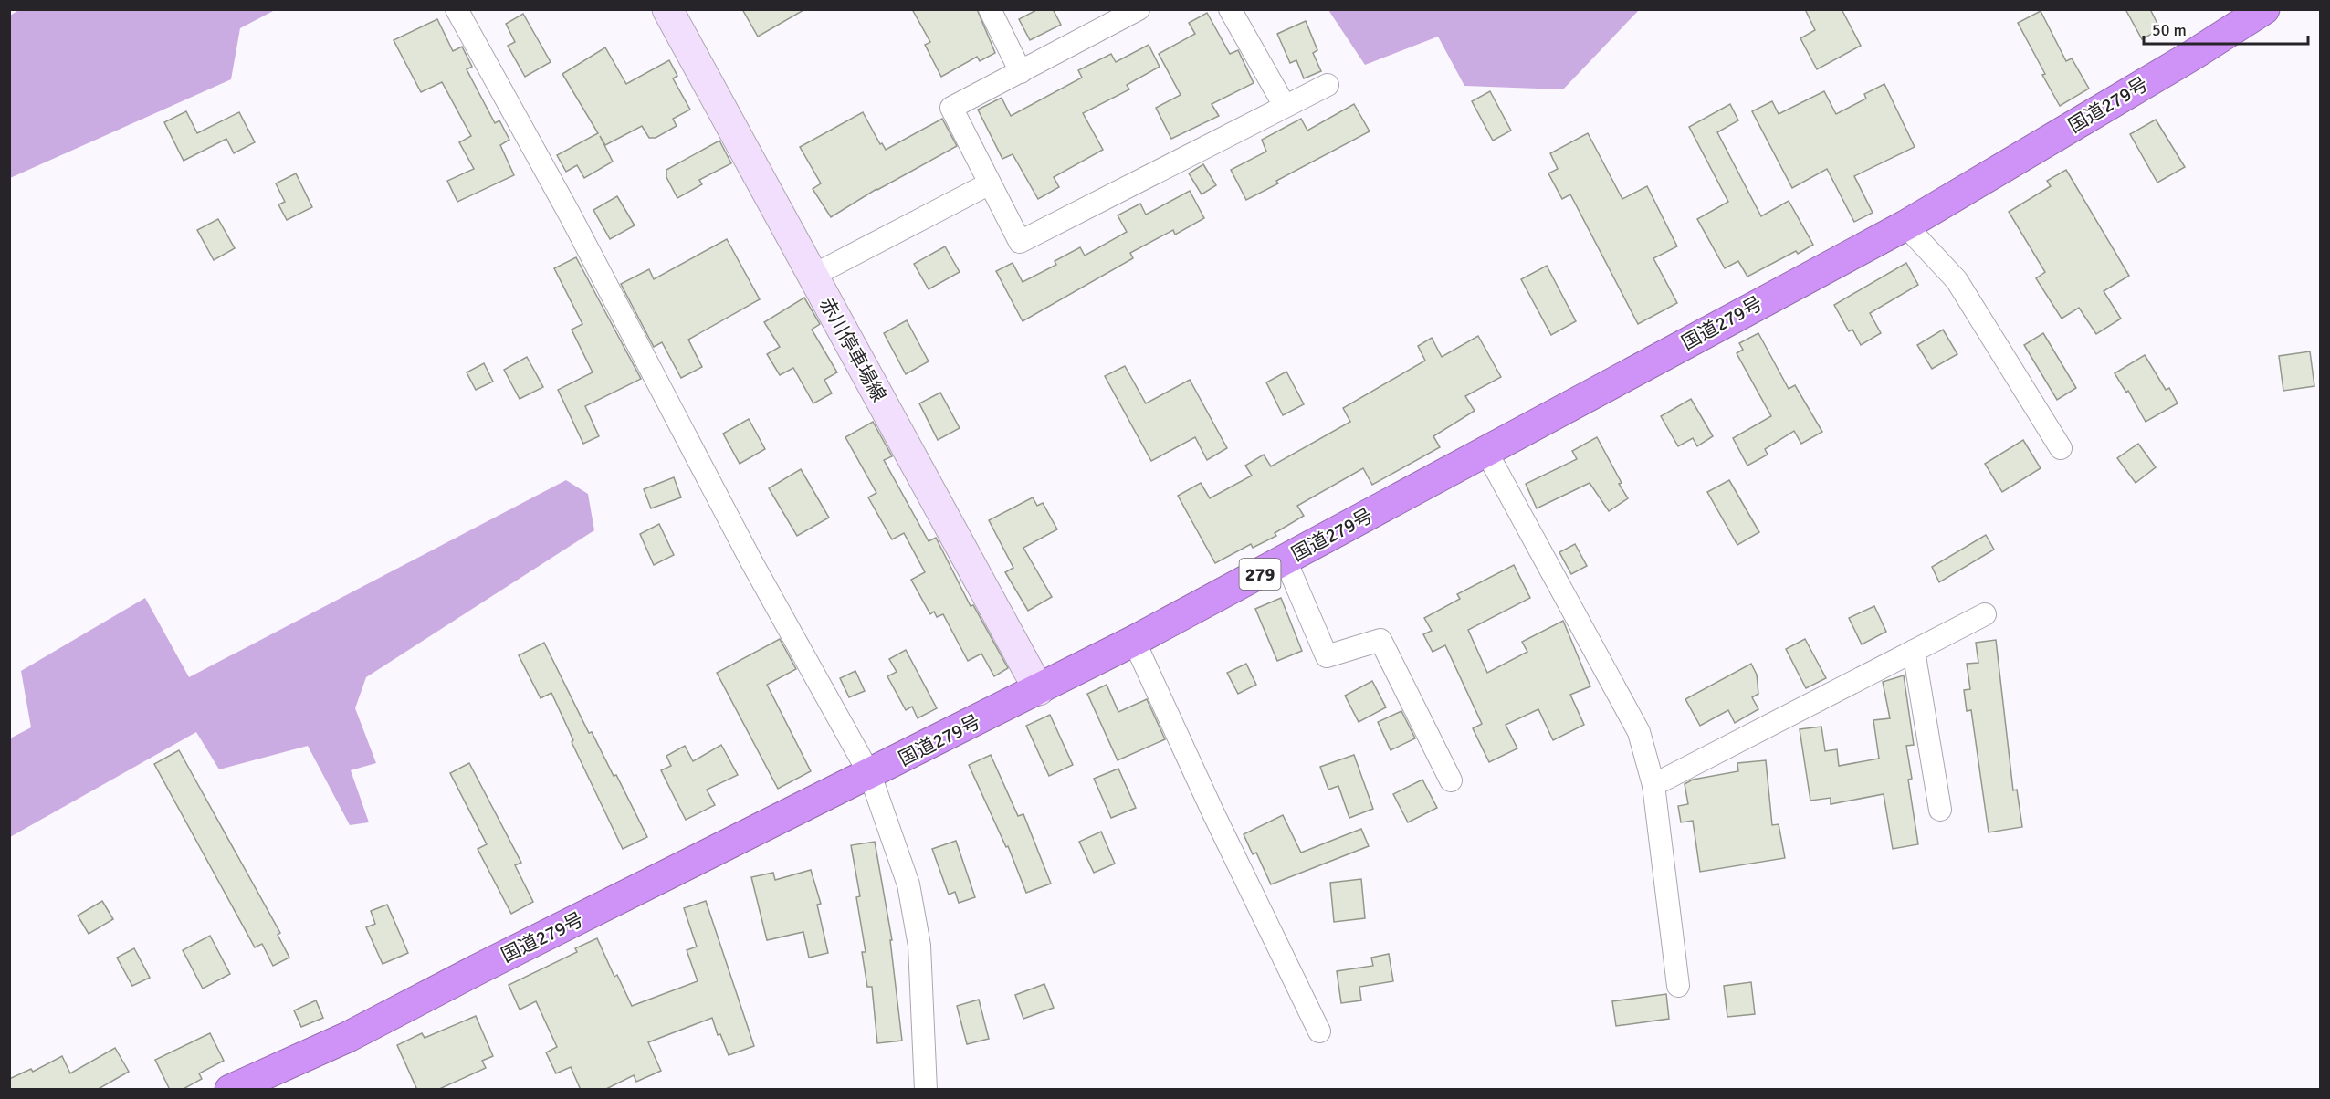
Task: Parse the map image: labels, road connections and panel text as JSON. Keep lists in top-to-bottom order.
{
  "streets": {
    "highway": ["国道279号", "279"],
    "main road": ["赤川停車場線"]
  },
  "crossings": [
    ["国道279号", "赤川停車場線"]
  ],
  "scale_bar": "50 m"
}
